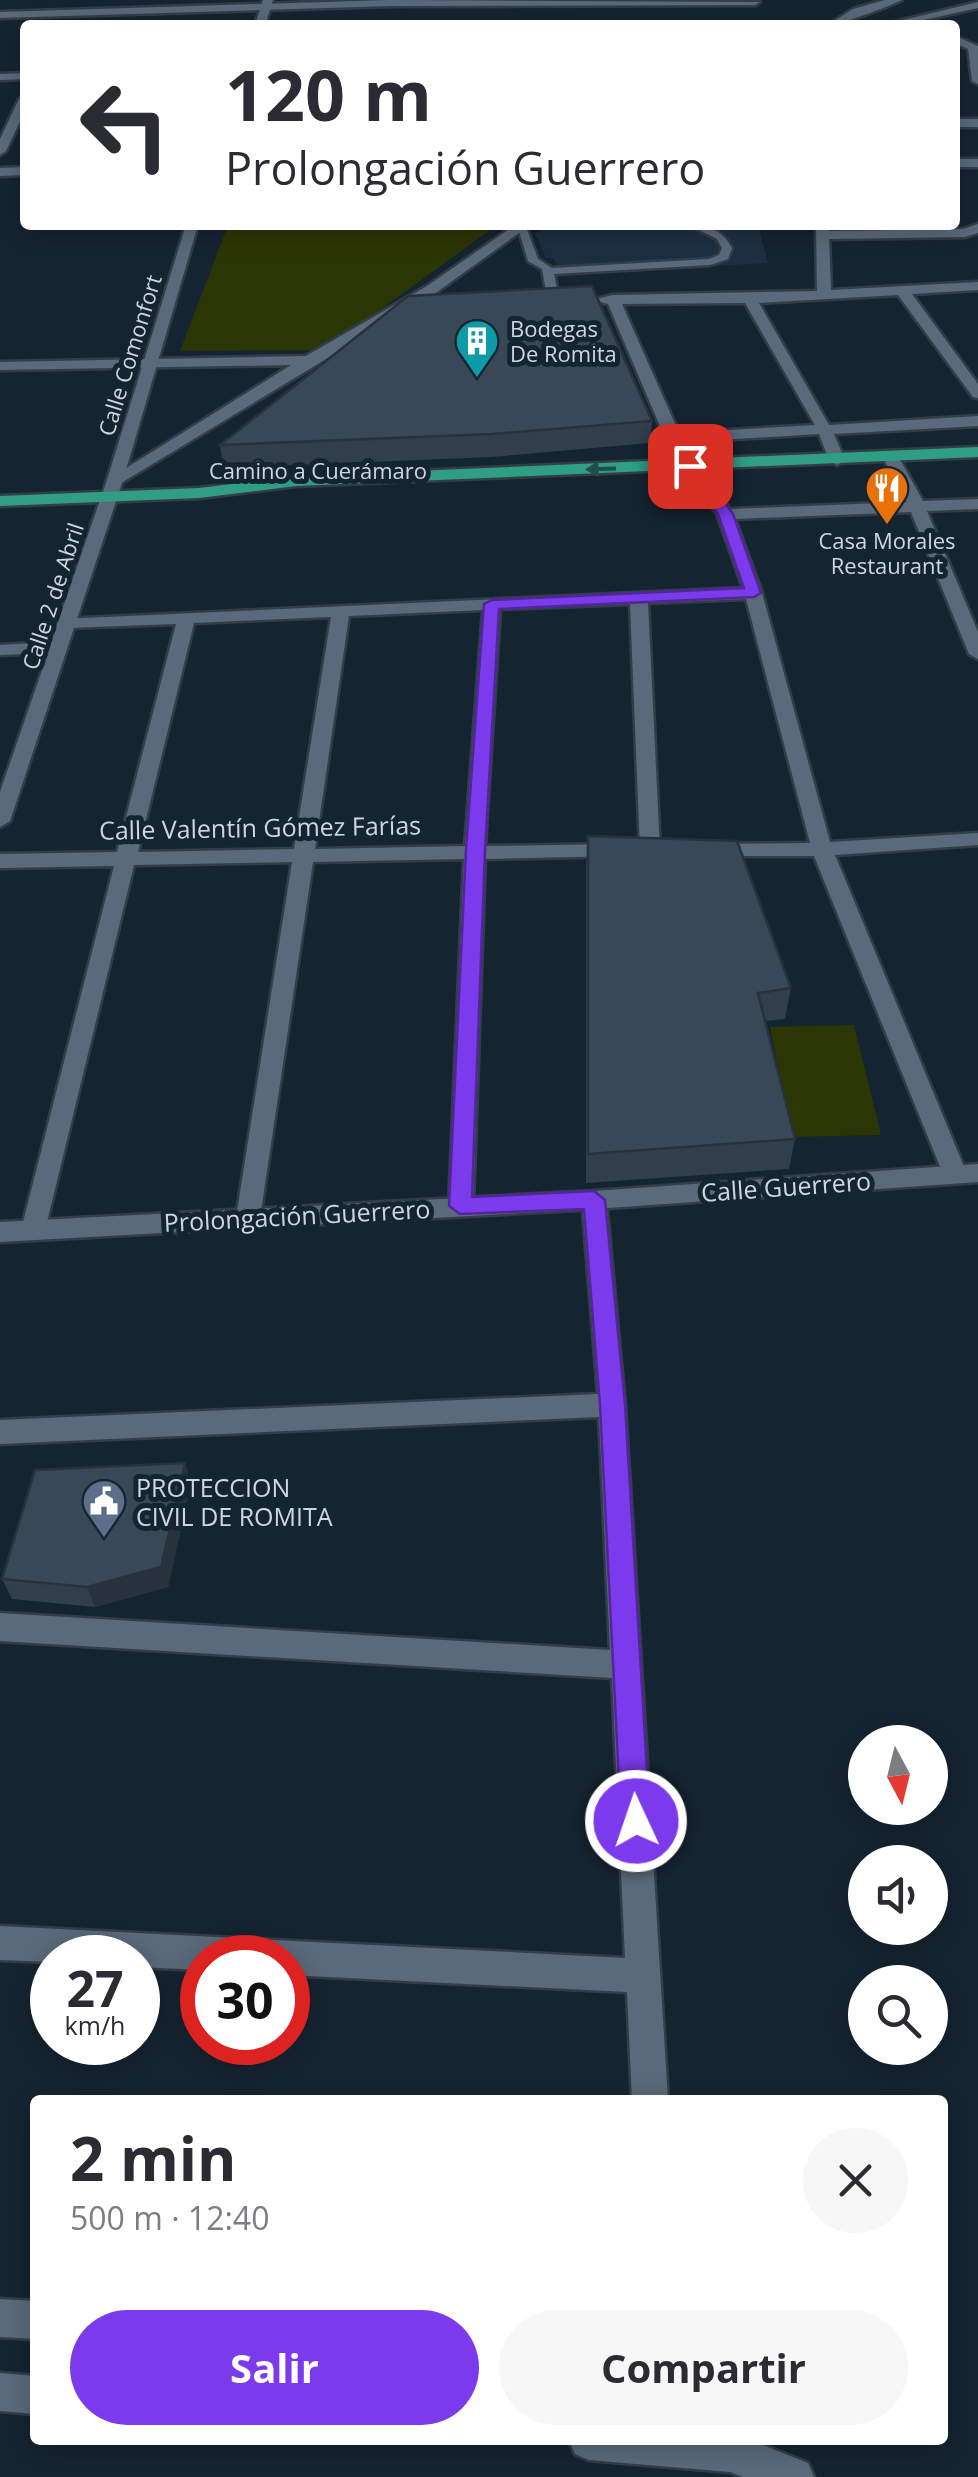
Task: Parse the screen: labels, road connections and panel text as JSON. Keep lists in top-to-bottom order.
{
  "streets": {
    "main road": ["Camino a Cuerámaro"],
    "street": [
      "Calle Comonfort",
      "Calle 2 de Abril",
      "Calle Valentín Gómez Farías",
      "Calle Guerrero",
      "Prolongación Guerrero"
    ]
  },
  "crossings": [
    ["Calle Comonfort", "Camino a Cuerámaro"],
    ["Calle Comonfort", "Calle 2 de Abril"],
    ["Camino a Cuerámaro", "Calle 2 de Abril"],
    ["Calle Guerrero", "Prolongación Guerrero"]
  ],
  "places": {
    "building": ["Bodegas De Romita"],
    "restaurant": ["Casa Morales Restaurant"],
    "public building": ["PROTECCION CIVIL DE ROMITA"]
  },
  "north": "bottom",
  "page": {
    "turn": ["120 m", "Prolongación Guerrero"],
    "speed": "27 km/h",
    "limit": "30",
    "heading": ["2 min", "500 m · 12:40"],
    "buttons": ["Salir", "Compartir"]
  }
}
